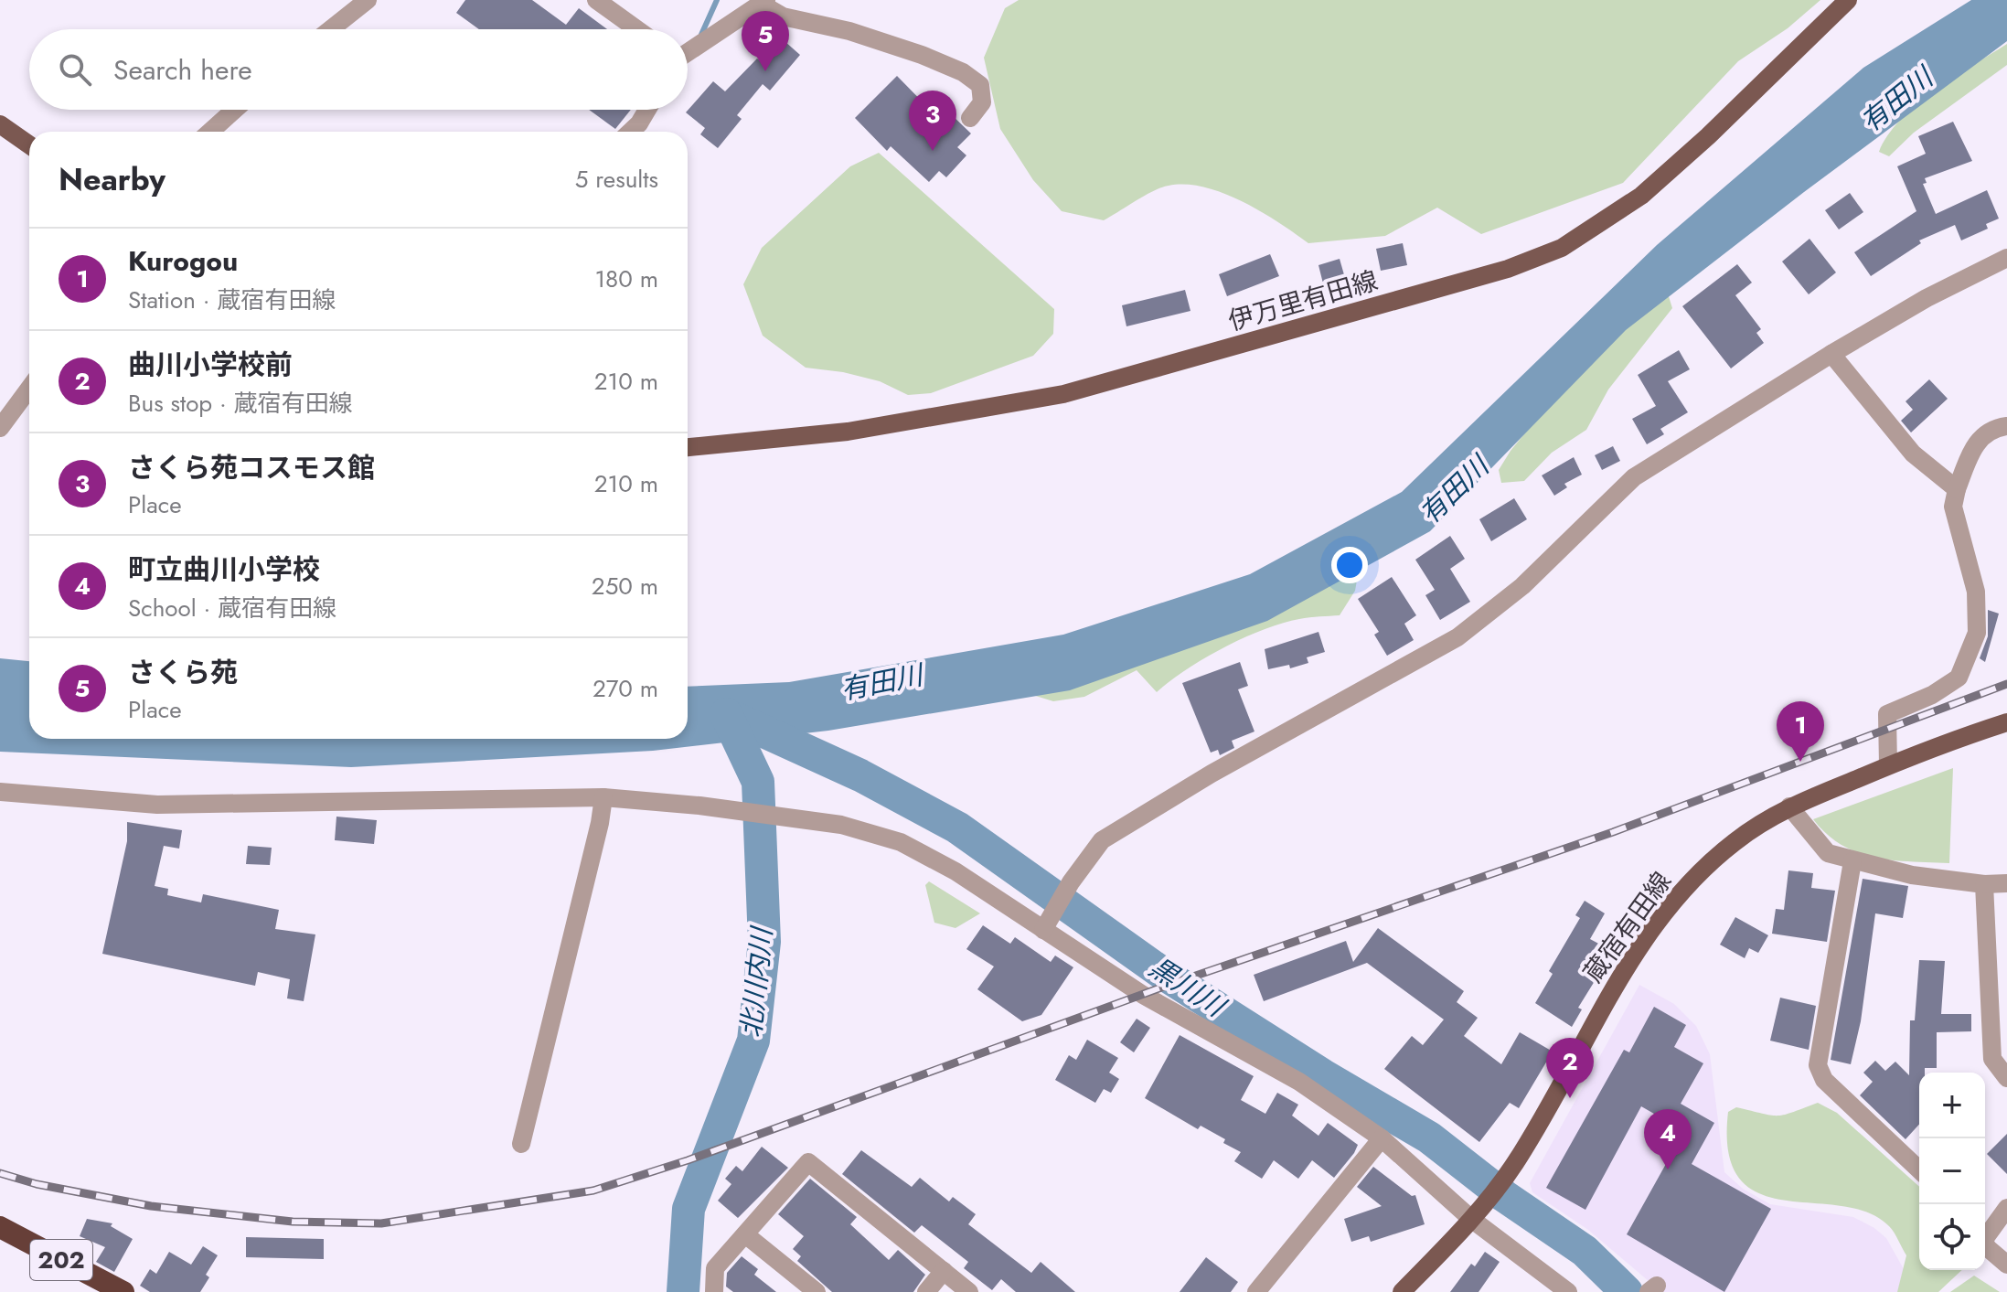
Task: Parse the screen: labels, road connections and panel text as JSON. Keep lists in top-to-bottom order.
{
  "streets": {
    "highway": ["202"],
    "main road": ["伊万里有田線", "蔵宿有田線"]
  },
  "water": ["有田川", "北川内川", "黒川川"],
  "page": {
    "pins": [
      "5",
      "3",
      "1",
      "2",
      "4"
    ],
    "search": "Search here",
    "heading": ["Nearby", "5 results"],
    "list": [
      {
        "mark": "1",
        "name": "Kurogou",
        "note": "Station · 蔵宿有田線",
        "value": "180 m"
      },
      {
        "mark": "2",
        "name": "曲川小学校前",
        "note": "Bus stop · 蔵宿有田線",
        "value": "210 m"
      },
      {
        "mark": "3",
        "name": "さくら苑コスモス館",
        "note": "Place",
        "value": "210 m"
      },
      {
        "mark": "4",
        "name": "町立曲川小学校",
        "note": "School · 蔵宿有田線",
        "value": "250 m"
      },
      {
        "mark": "5",
        "name": "さくら苑",
        "note": "Place",
        "value": "270 m"
      }
    ],
    "map_buttons": ["+", "−"]
  }
}
